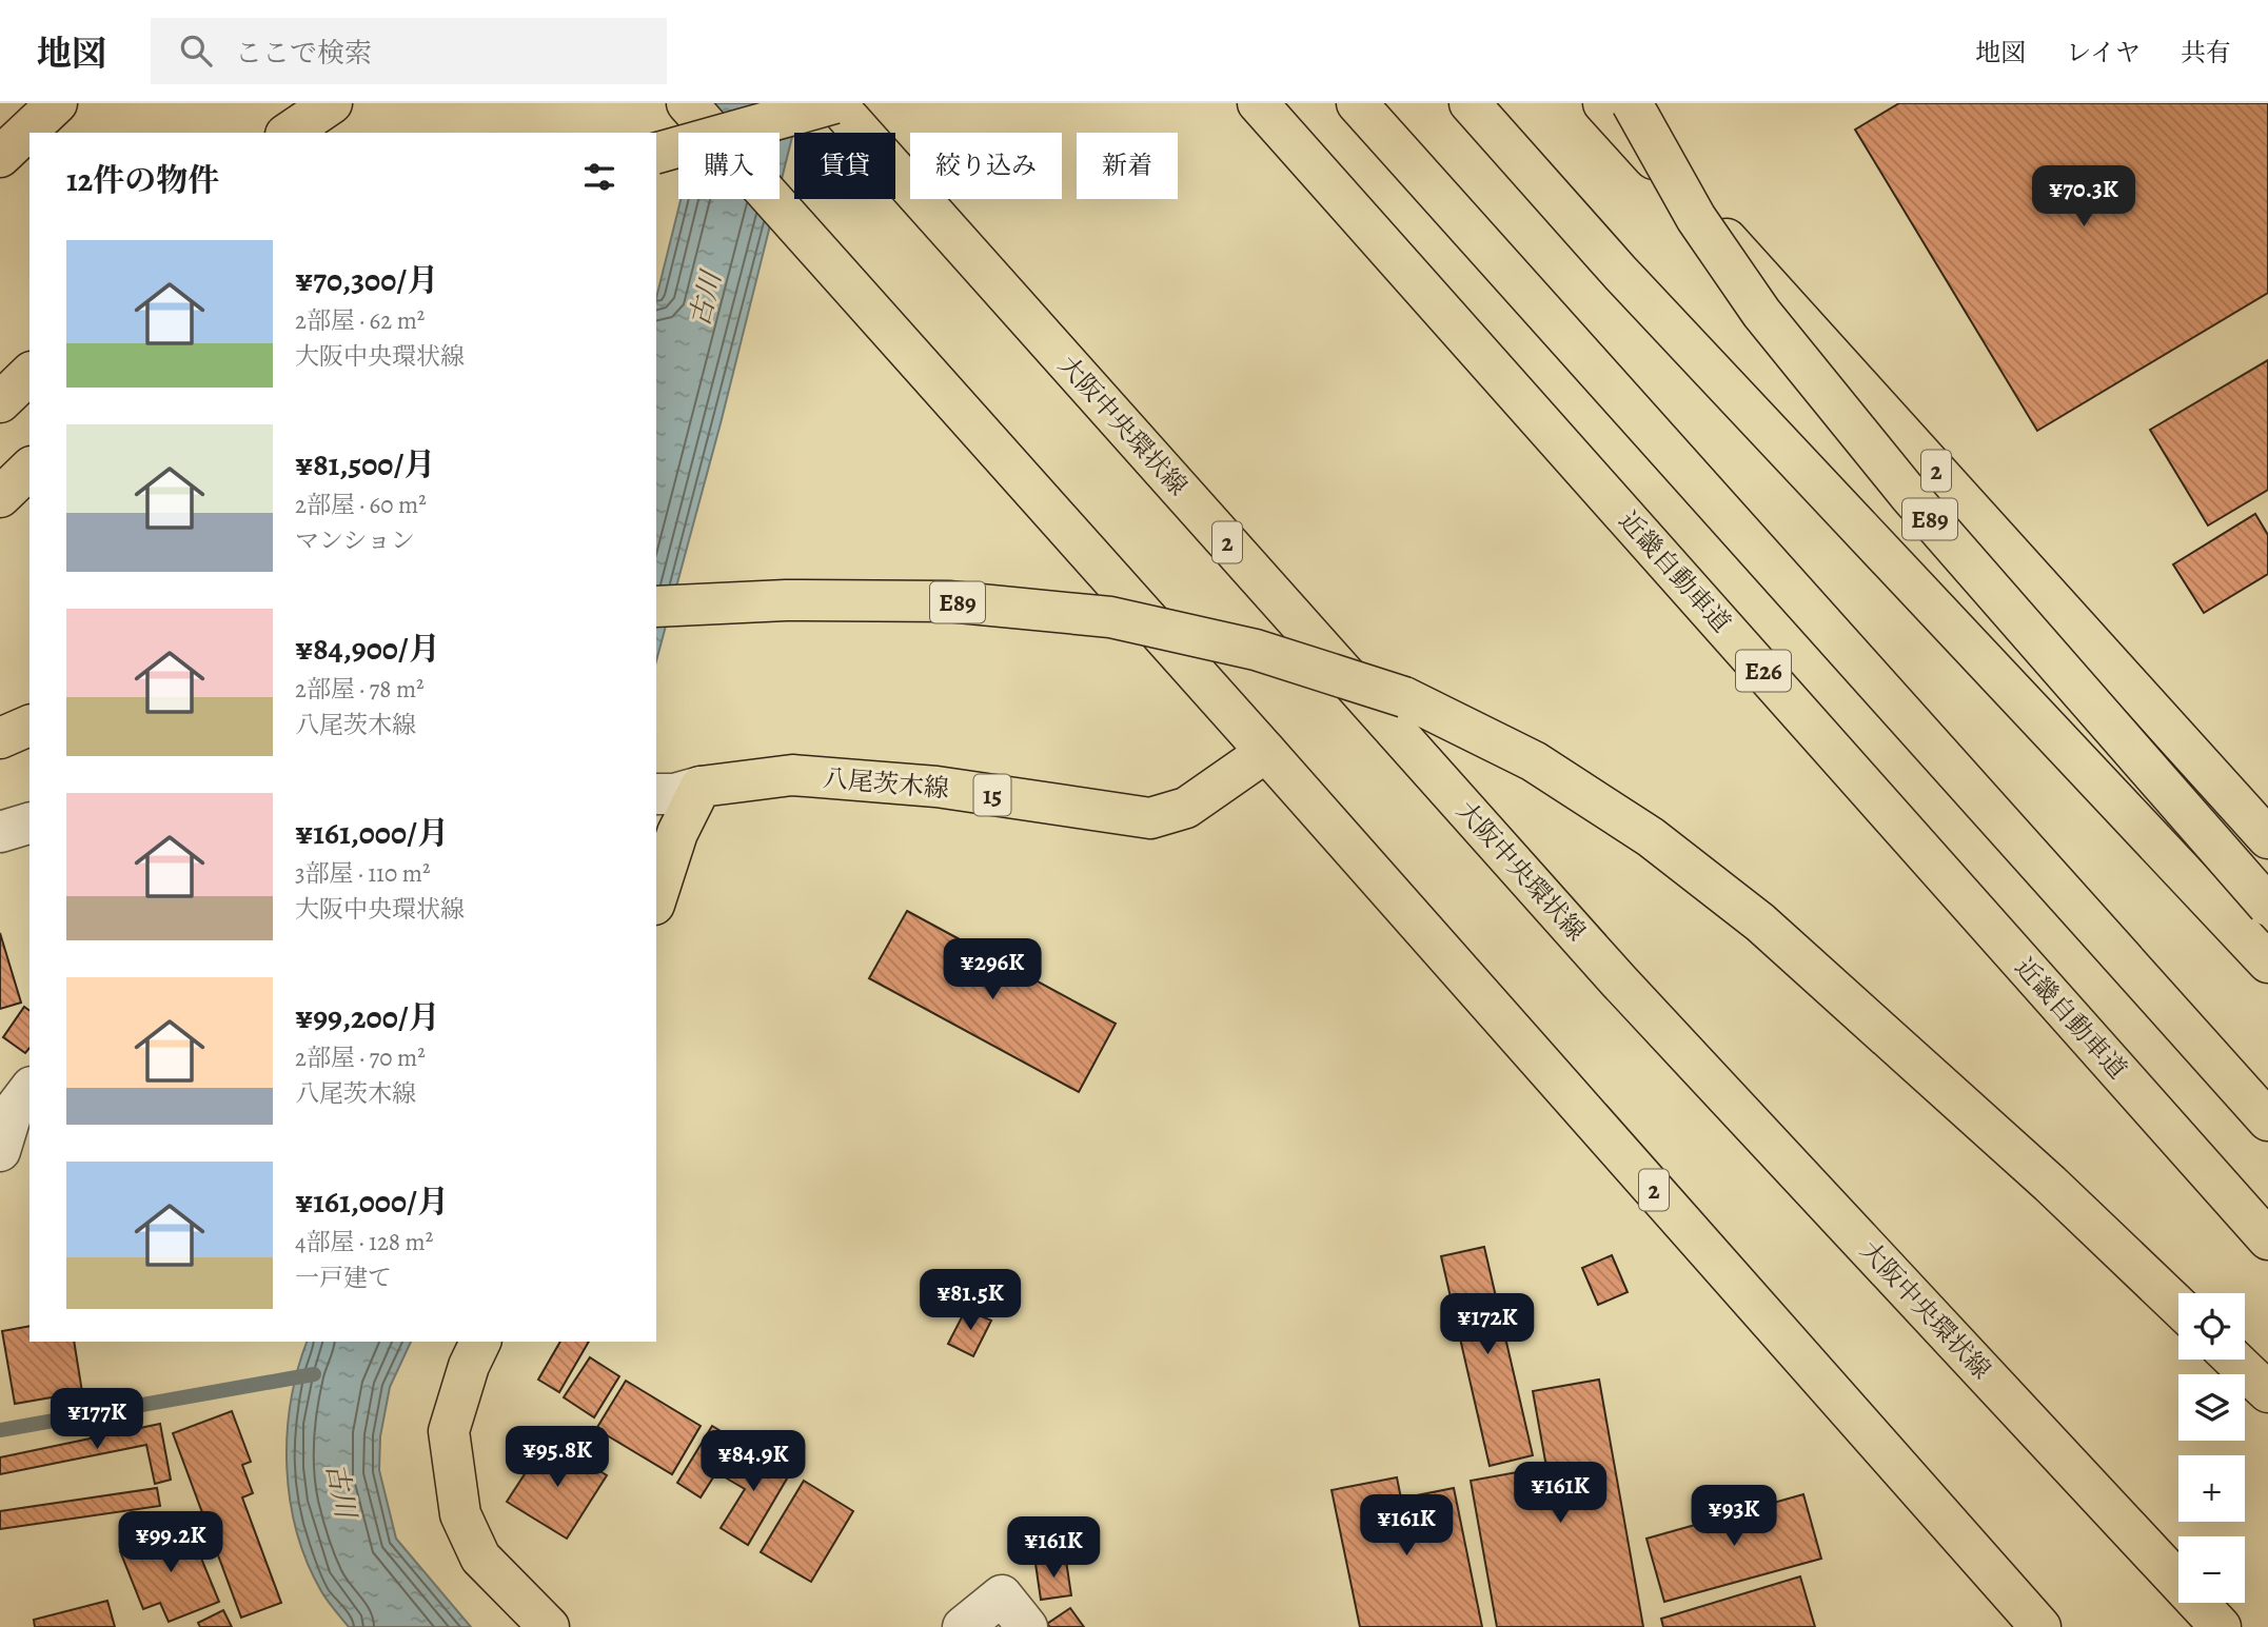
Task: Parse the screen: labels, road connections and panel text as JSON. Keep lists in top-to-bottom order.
{
  "streets": {
    "main road": [
      "大阪中央環状線",
      "2",
      "E89",
      "近畿自動車道",
      "E26",
      "八尾茨木線",
      "15"
    ]
  },
  "crossings": [
    ["2", "八尾茨木線"]
  ],
  "water": ["古川"],
  "page": {
    "header": "地図",
    "search": "ここで検索",
    "nav": ["地図", "レイヤ", "共有"],
    "chip": [
      "購入",
      "賃貸",
      "絞り込み",
      "新着"
    ],
    "heading": "12件の物件",
    "price": [
      "¥70.3K",
      "¥296K",
      "¥81.5K",
      "¥172K",
      "¥177K",
      "¥95.8K",
      "¥84.9K",
      "¥161K",
      "¥93K",
      "¥161K",
      "¥99.2K",
      "¥161K"
    ],
    "list": [
      {
        "name": "¥70,300/月",
        "note": "2部屋 · 62 m² · 大阪中央環状線"
      },
      {
        "name": "¥81,500/月",
        "note": "2部屋 · 60 m² · マンション"
      },
      {
        "name": "¥84,900/月",
        "note": "2部屋 · 78 m² · 八尾茨木線"
      },
      {
        "name": "¥161,000/月",
        "note": "3部屋 · 110 m² · 大阪中央環状線"
      },
      {
        "name": "¥99,200/月",
        "note": "2部屋 · 70 m² · 八尾茨木線"
      },
      {
        "name": "¥161,000/月",
        "note": "4部屋 · 128 m² · 一戸建て"
      }
    ],
    "map_buttons": ["+", "−"]
  }
}
